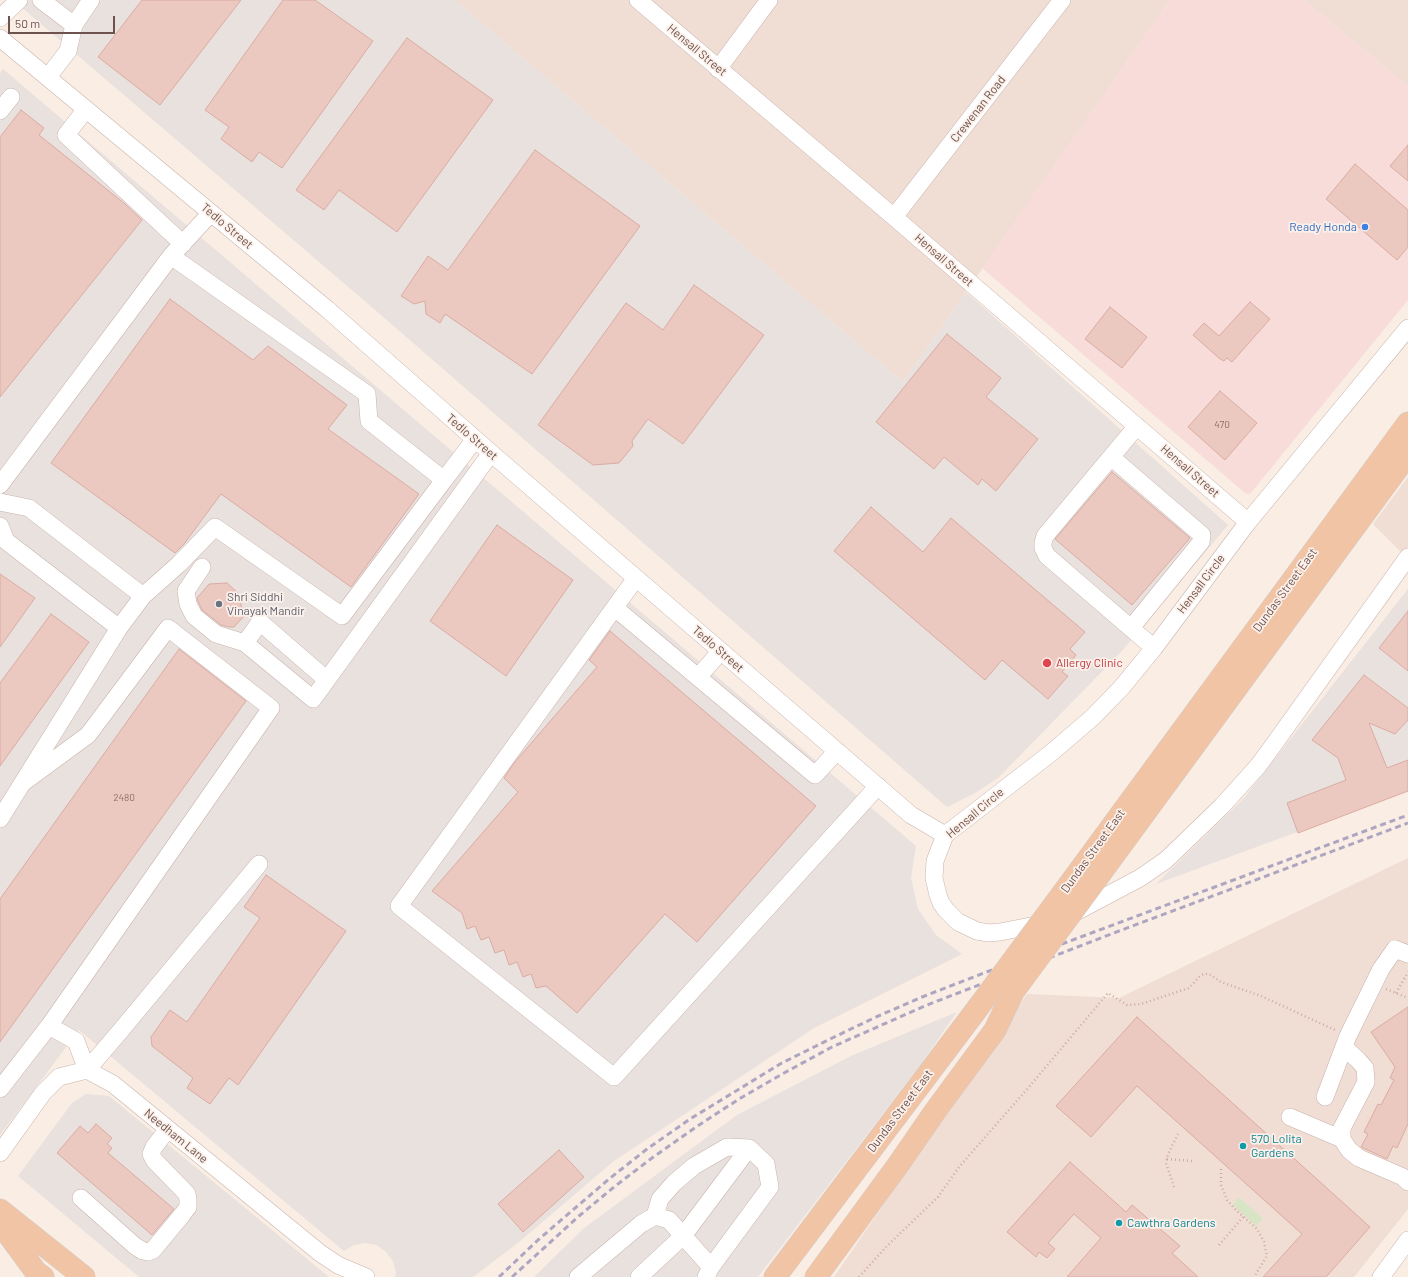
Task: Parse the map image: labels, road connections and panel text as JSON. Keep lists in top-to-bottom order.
{
  "streets": {
    "main road": ["Dundas Street East"],
    "street": [
      "Hensall Street",
      "Crewenan Road",
      "Tedlo Street",
      "Hensall Circle",
      "Needham Lane"
    ]
  },
  "crossings": [
    ["Hensall Street", "Crewenan Road"],
    ["Hensall Street", "Hensall Circle"],
    ["Tedlo Street", "Hensall Circle"]
  ],
  "places": [
    "Ready Honda",
    "Shri Siddhi Vinayak Mandir",
    "Allergy Clinic",
    "570 Lolita Gardens",
    "Cawthra Gardens"
  ],
  "house_numbers": ["470", "2480"],
  "scale_bar": "50 m"
}
